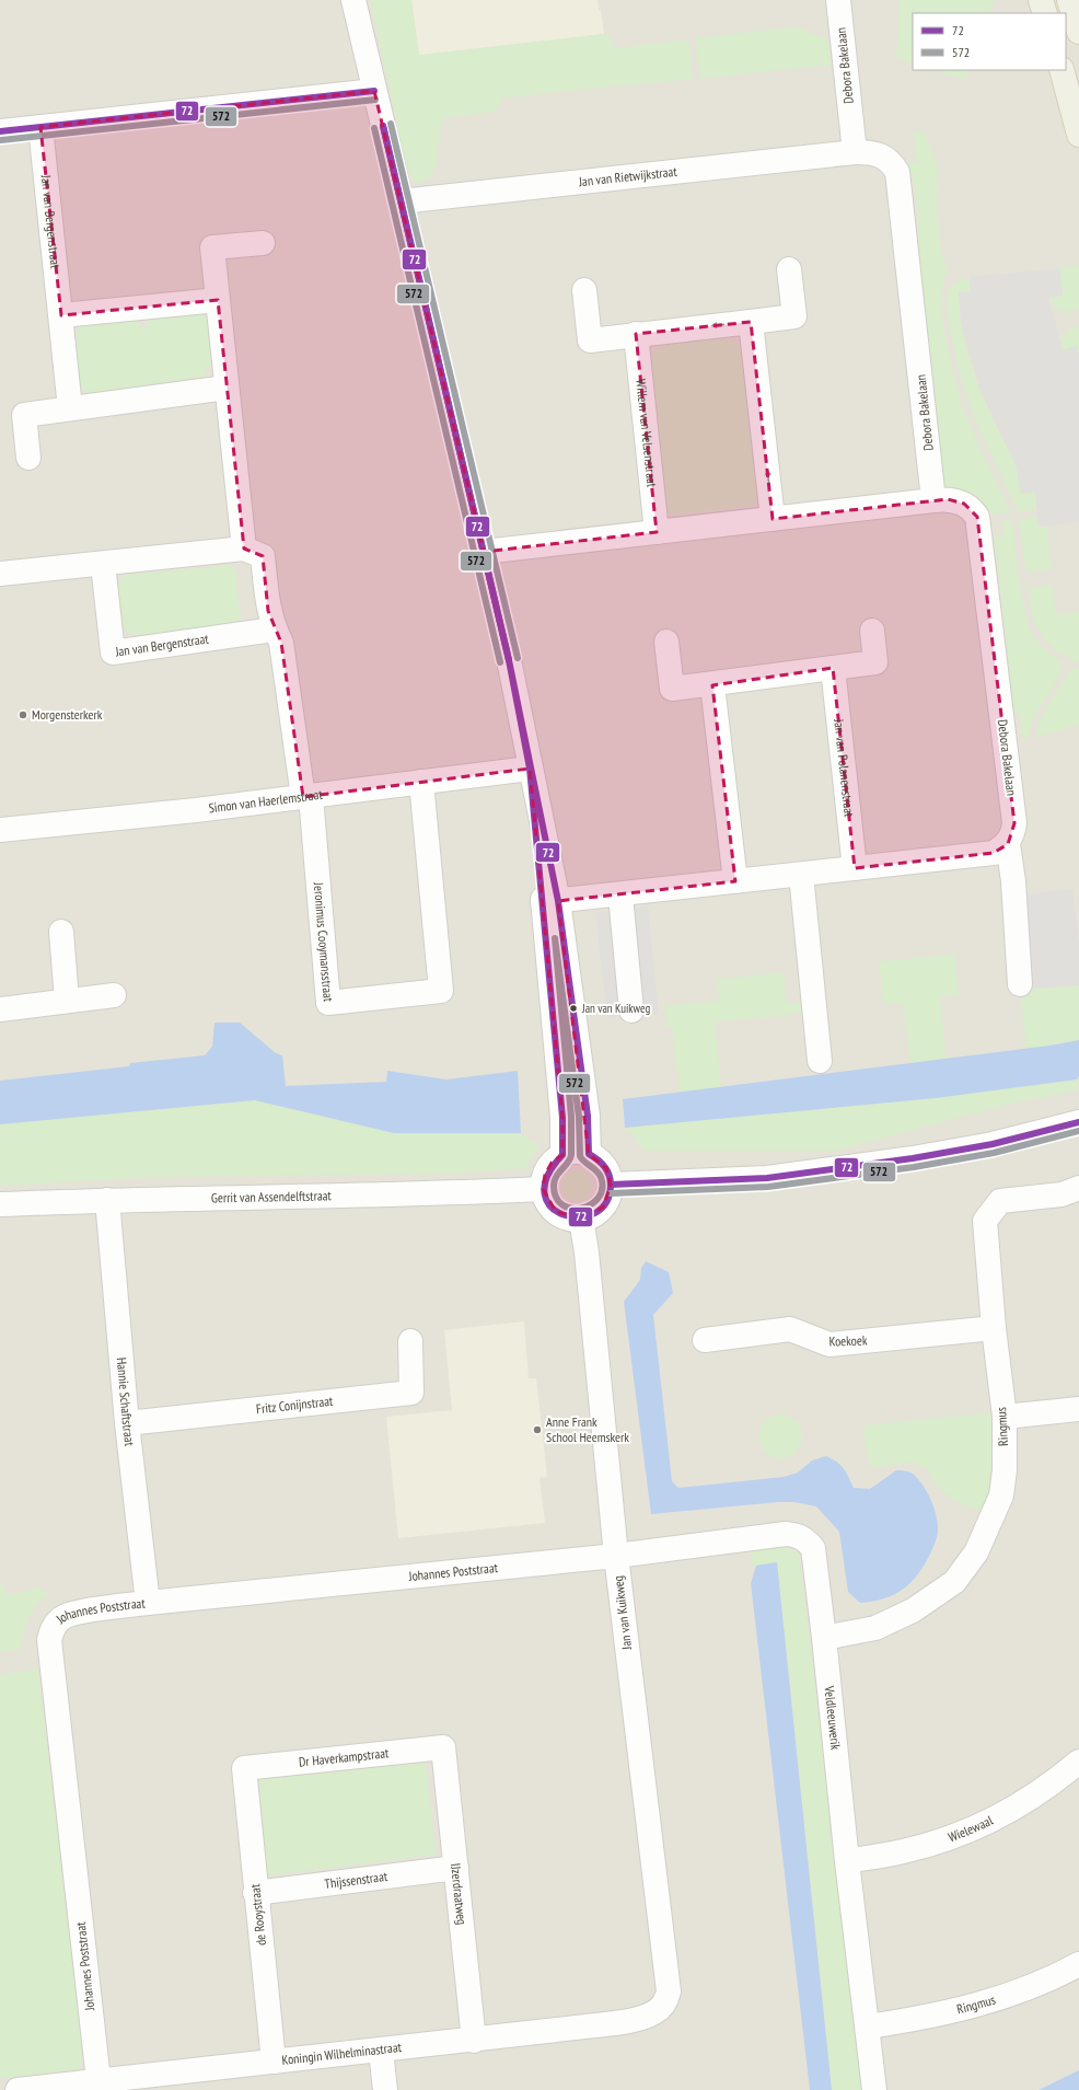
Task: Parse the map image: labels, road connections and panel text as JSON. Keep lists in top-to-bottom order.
{
  "streets": {
    "street": [
      "Debora Bakelaan",
      "Jan van Rietwijkstraat",
      "Jan van Bergenstraat",
      "Willem van Velsenstraat",
      "Jan van Polanenstraat",
      "Simon van Haerlemstraat",
      "Jeronimus Cooymansstraat",
      "Gerrit van Assendelftstraat",
      "Koekoek",
      "Hannie Schaftstraat",
      "Fritz Conijnstraat",
      "Ringmus",
      "Johannes Poststraat",
      "Jan van Kuikweg",
      "Veldleeuwerik",
      "Dr Haverkampstraat",
      "Wielewaal",
      "Thijssenstraat",
      "IJzerdraatweg",
      "de Rooystraat",
      "Koningin Wilhelminastraat"
    ]
  },
  "crossings": [
    ["Debora Bakelaan", "Jan van Rietwijkstraat"],
    ["Simon van Haerlemstraat", "Jeronimus Cooymansstraat"],
    ["Gerrit van Assendelftstraat", "Hannie Schaftstraat"],
    ["Gerrit van Assendelftstraat", "Jan van Kuikweg"],
    ["Koekoek", "Ringmus"],
    ["Hannie Schaftstraat", "Fritz Conijnstraat"],
    ["Hannie Schaftstraat", "Johannes Poststraat"],
    ["Ringmus", "Veldleeuwerik"],
    ["Johannes Poststraat", "Jan van Kuikweg"],
    ["Johannes Poststraat", "Veldleeuwerik"],
    ["Johannes Poststraat", "Koningin Wilhelminastraat"],
    ["Jan van Kuikweg", "Veldleeuwerik"],
    ["Jan van Kuikweg", "Koningin Wilhelminastraat"],
    ["Veldleeuwerik", "Wielewaal"],
    ["Dr Haverkampstraat", "IJzerdraatweg"],
    ["Dr Haverkampstraat", "de Rooystraat"],
    ["Thijssenstraat", "IJzerdraatweg"],
    ["Thijssenstraat", "de Rooystraat"],
    ["IJzerdraatweg", "Koningin Wilhelminastraat"],
    ["de Rooystraat", "Koningin Wilhelminastraat"]
  ],
  "places": ["Morgensterkerk", "Jan van Kuikweg", "Anne Frank School Heemskerk"],
  "lines": ["transit line 72", "transit line 572"],
  "legend": ["72", "572"]
}
